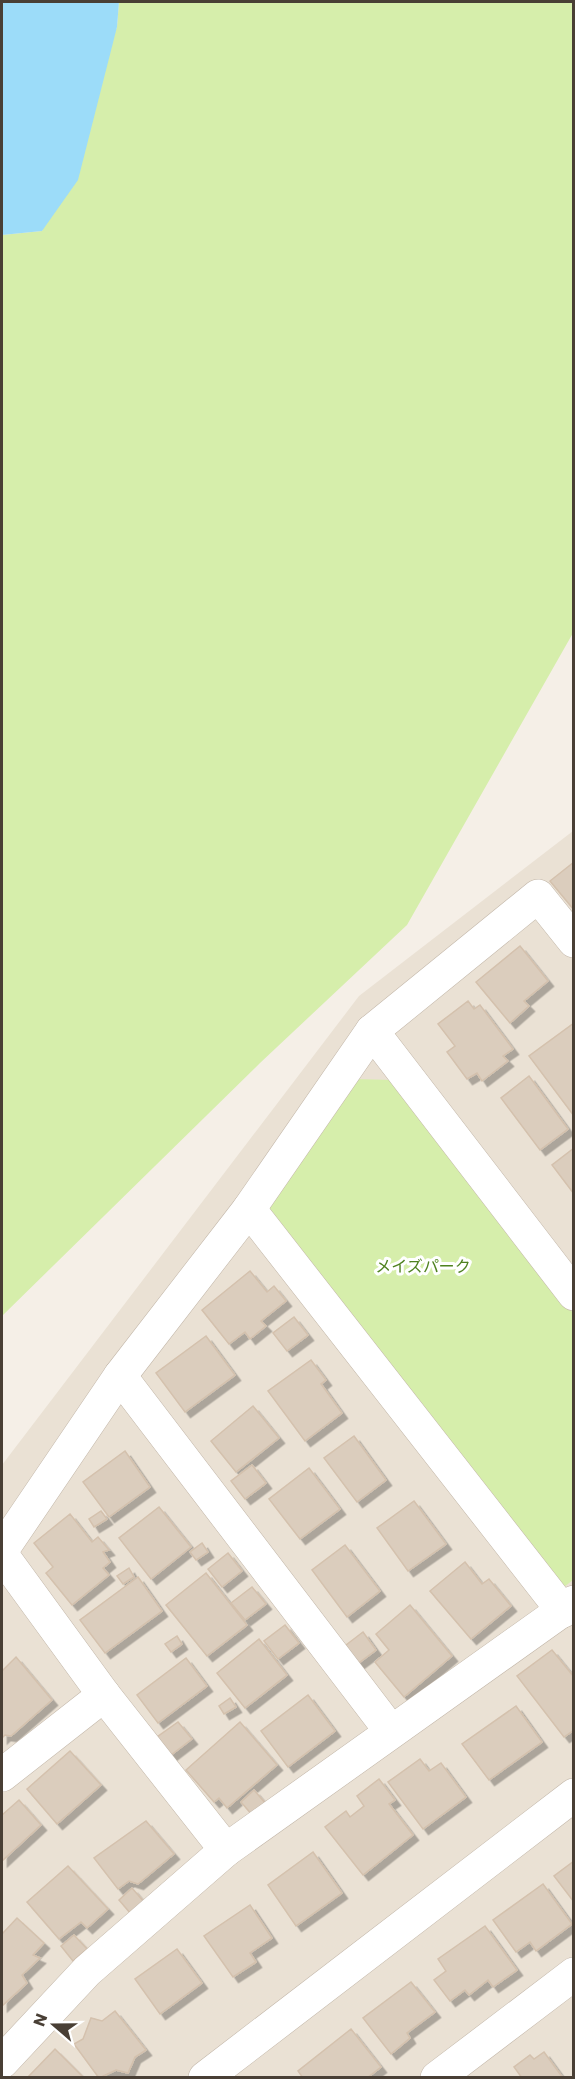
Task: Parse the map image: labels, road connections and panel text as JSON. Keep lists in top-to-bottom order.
{
  "parks": ["メイズパーク"],
  "north": "left"
}
